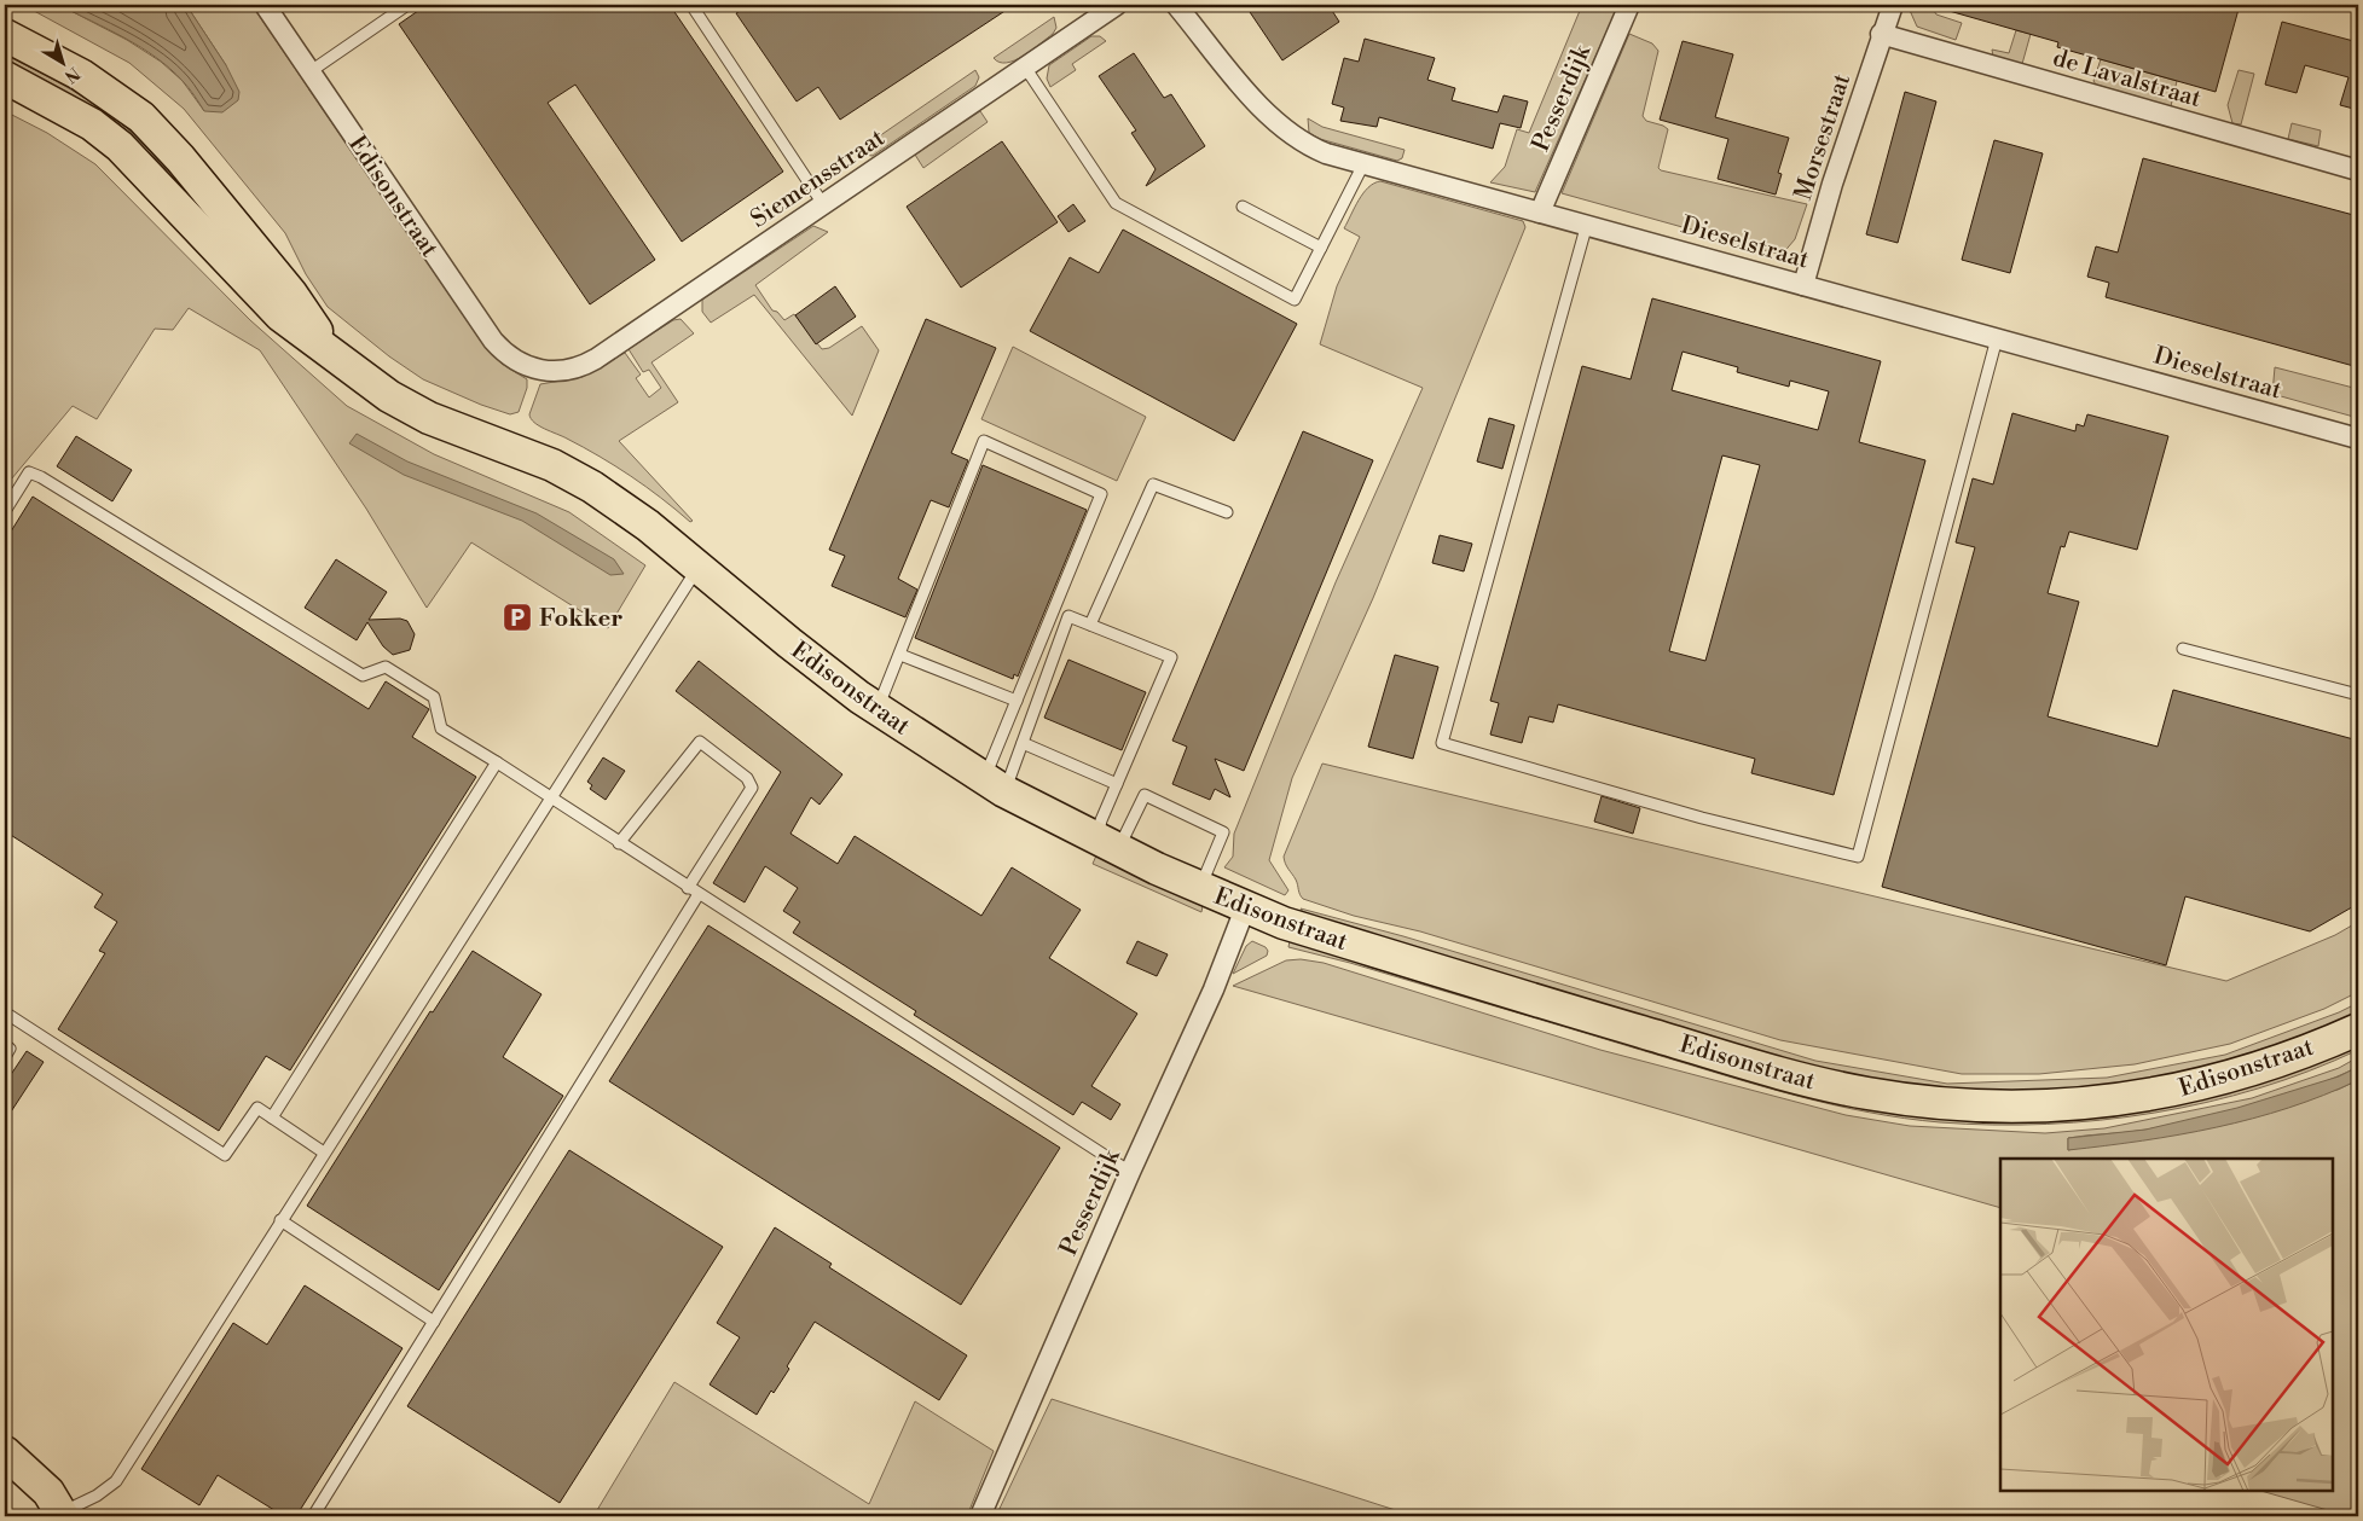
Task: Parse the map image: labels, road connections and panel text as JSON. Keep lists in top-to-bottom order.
{
  "streets": {
    "main road": ["Edisonstraat"],
    "street": [
      "de Lavalstraat",
      "Pesserdijk",
      "Morsestraat",
      "Siemensstraat",
      "Dieselstraat"
    ]
  },
  "crossings": [
    ["de Lavalstraat", "Morsestraat"],
    ["Pesserdijk", "Edisonstraat"],
    ["Pesserdijk", "Dieselstraat"],
    ["Morsestraat", "Dieselstraat"],
    ["Siemensstraat", "Edisonstraat"]
  ],
  "places": {
    "parking": ["Fokker"]
  },
  "north": "bottom right"
}
